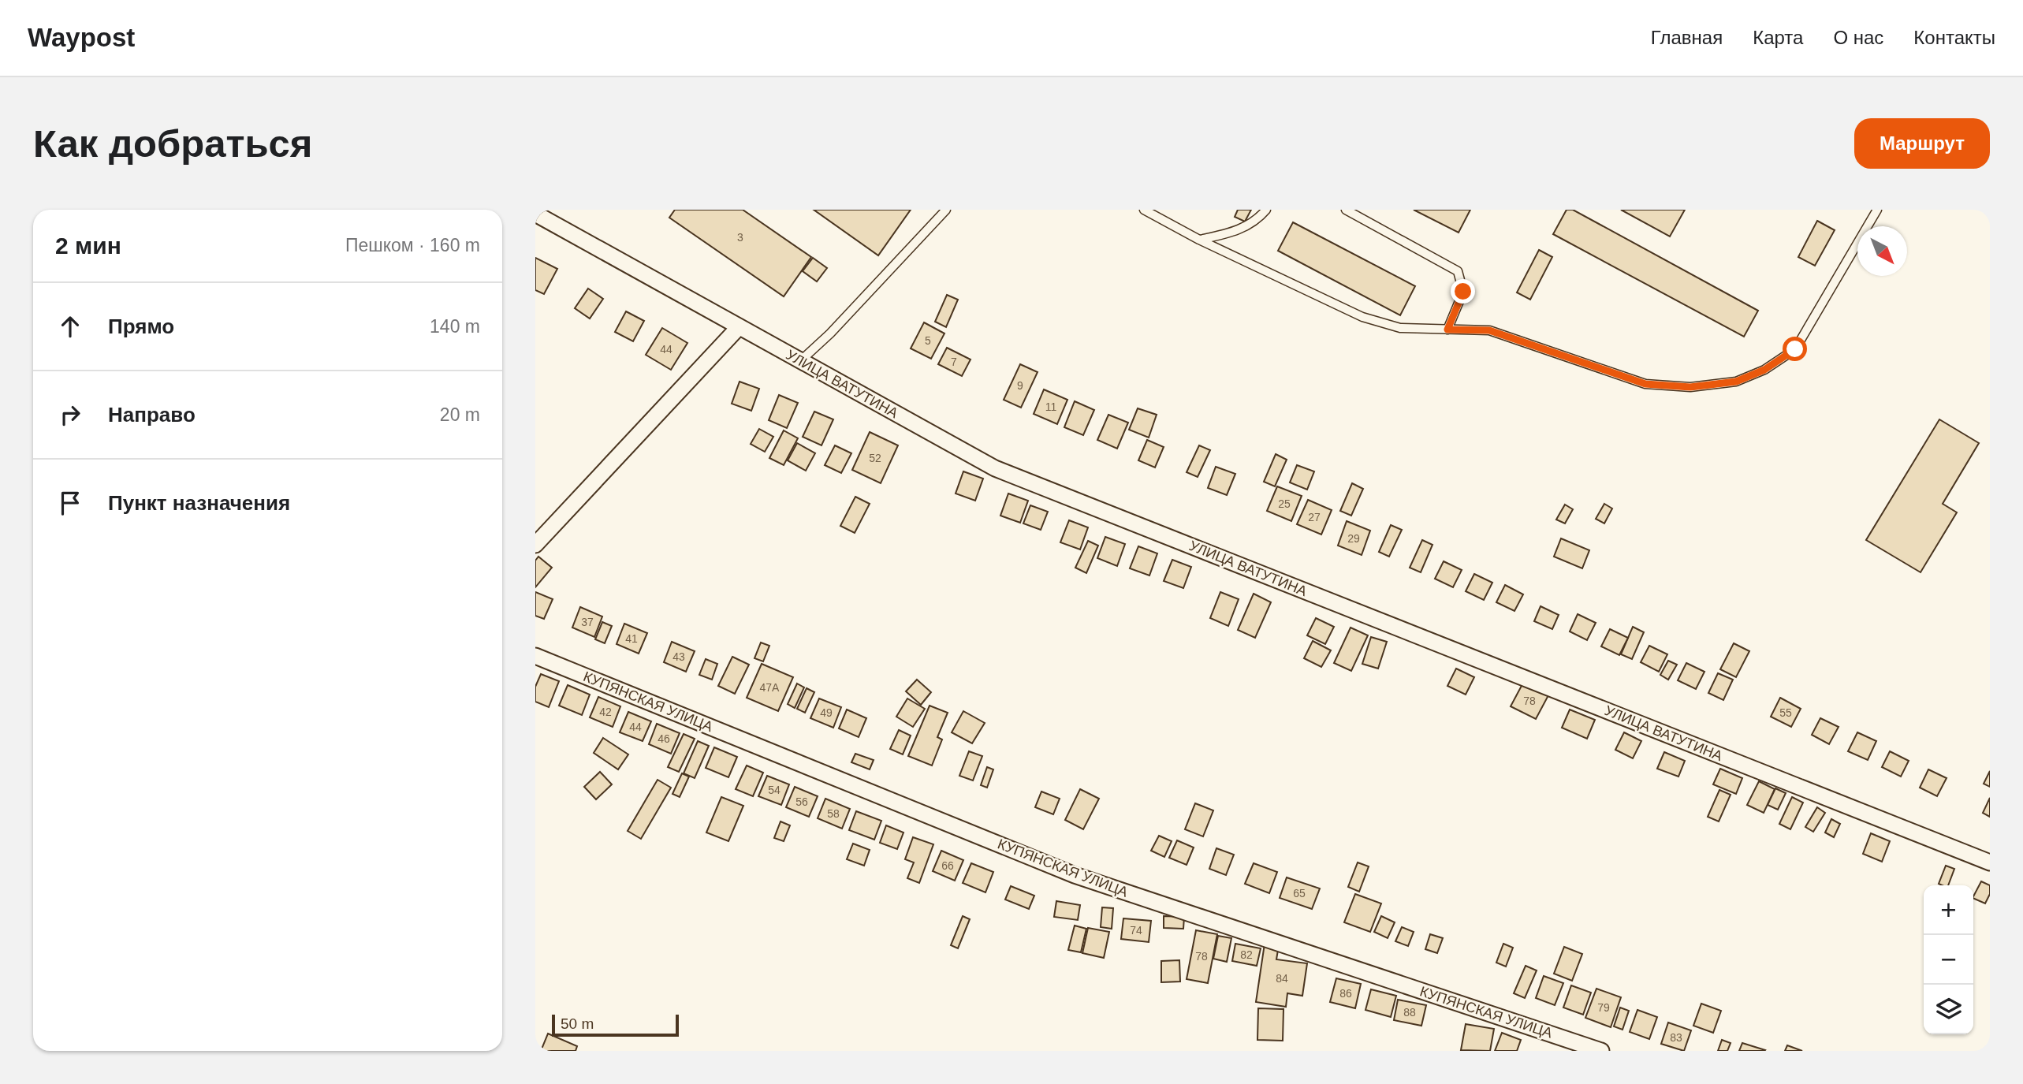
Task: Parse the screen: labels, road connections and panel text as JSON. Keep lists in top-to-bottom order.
{
  "streets": {
    "street": ["УЛИЦА ВАТУТИНА", "КУПЯНСКАЯ УЛИЦА"]
  },
  "house_numbers": [
    "3",
    "5",
    "44",
    "7",
    "9",
    "11",
    "52",
    "25",
    "27",
    "29",
    "37",
    "41",
    "43",
    "47А",
    "78",
    "42",
    "49",
    "55",
    "44",
    "46",
    "54",
    "56",
    "58",
    "66",
    "65",
    "74",
    "82",
    "78",
    "84",
    "86",
    "79",
    "88",
    "83"
  ],
  "scale_bar": "50 m",
  "north": "bottom right",
  "page": {
    "header": "Waypost",
    "nav": [
      "Главная",
      "Карта",
      "О нас",
      "Контакты"
    ],
    "buttons": "Маршрут",
    "title": "Как добраться",
    "heading": ["2 мин", "Пешком · 160 m"],
    "list": [
      ["Прямо", "140 m"],
      ["Направо", "20 m"],
      "Пункт назначения"
    ],
    "map_buttons": ["+", "−"],
    "scale": "50 m"
  }
}
